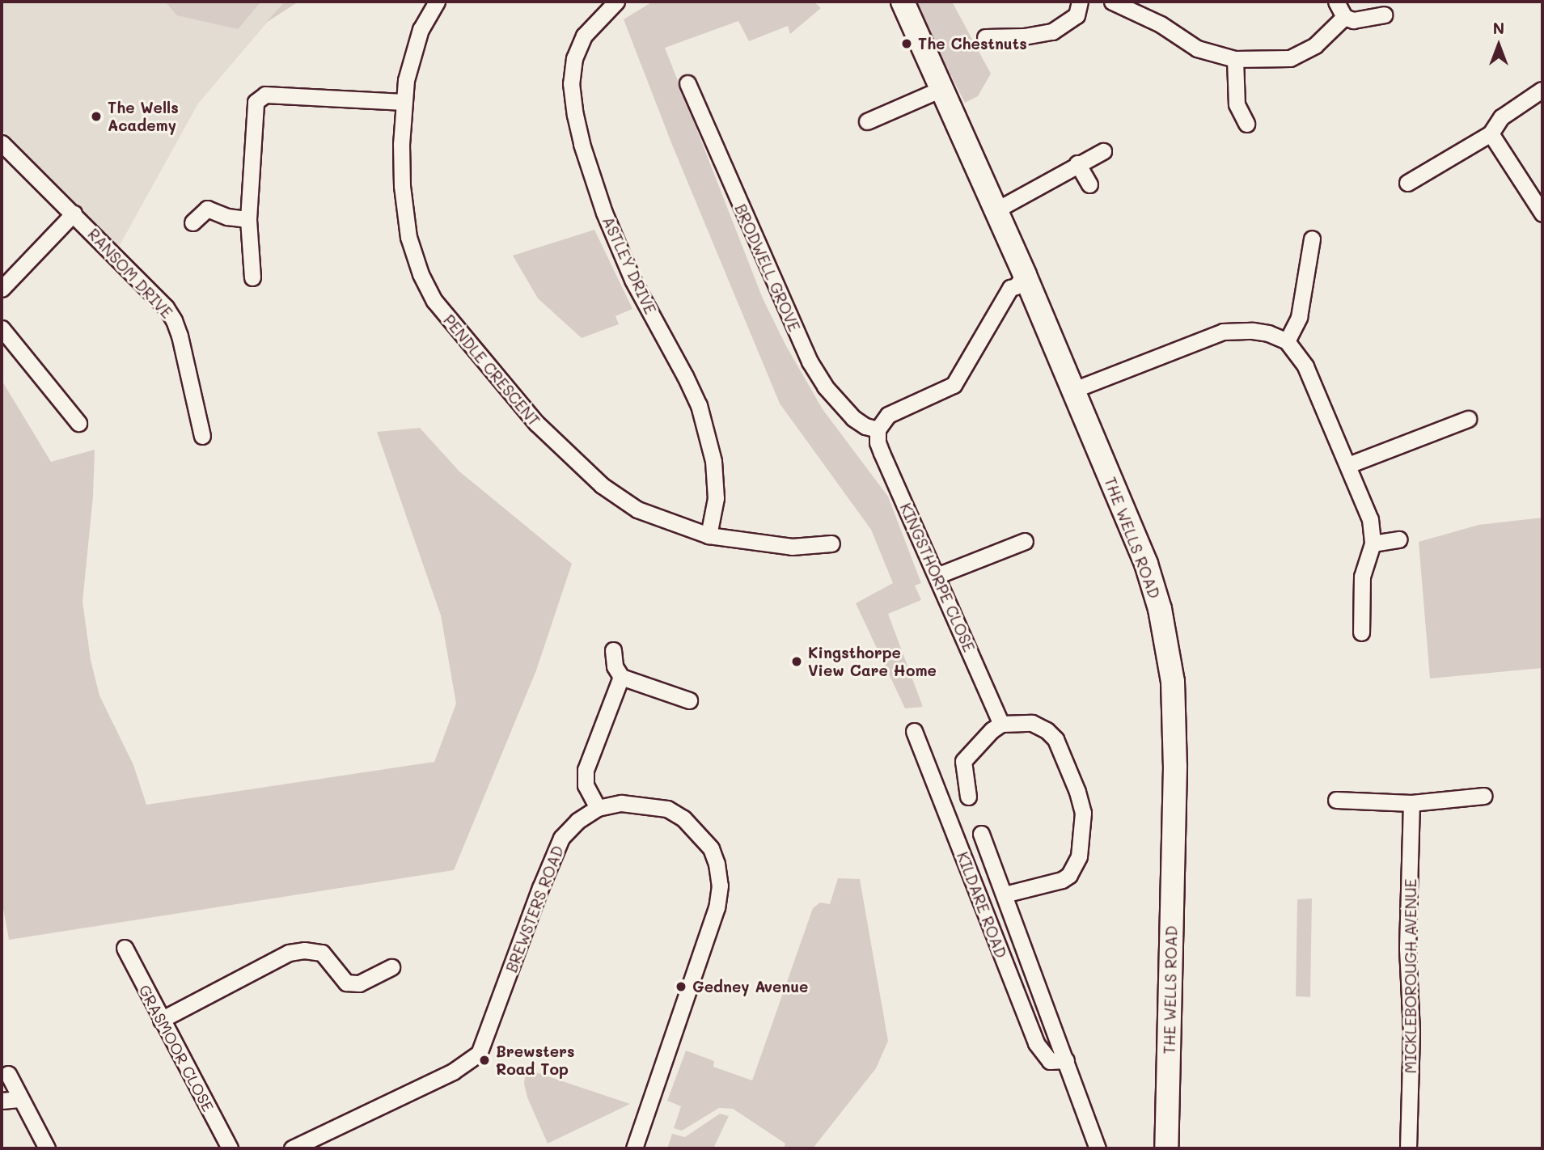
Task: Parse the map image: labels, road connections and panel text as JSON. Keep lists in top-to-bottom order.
{
  "streets": {
    "street": [
      "ASTLEY DRIVE",
      "BRODWELL GROVE",
      "RANSOM DRIVE",
      "PENDLE CRESCENT",
      "THE WELLS ROAD",
      "KINGSTHORPE CLOSE",
      "KILDARE ROAD",
      "BREWSTERS ROAD",
      "MICKLEBOROUGH AVENUE",
      "GRASMOOR CLOSE"
    ]
  },
  "crossings": [
    ["ASTLEY DRIVE", "PENDLE CRESCENT"],
    ["BRODWELL GROVE", "KINGSTHORPE CLOSE"],
    ["KINGSTHORPE CLOSE", "KILDARE ROAD"]
  ],
  "places": [
    "The Chestnuts",
    "The Wells Academy",
    "Kingsthorpe View Care Home",
    "Gedney Avenue",
    "Brewsters Road Top"
  ],
  "north": "top"
}
